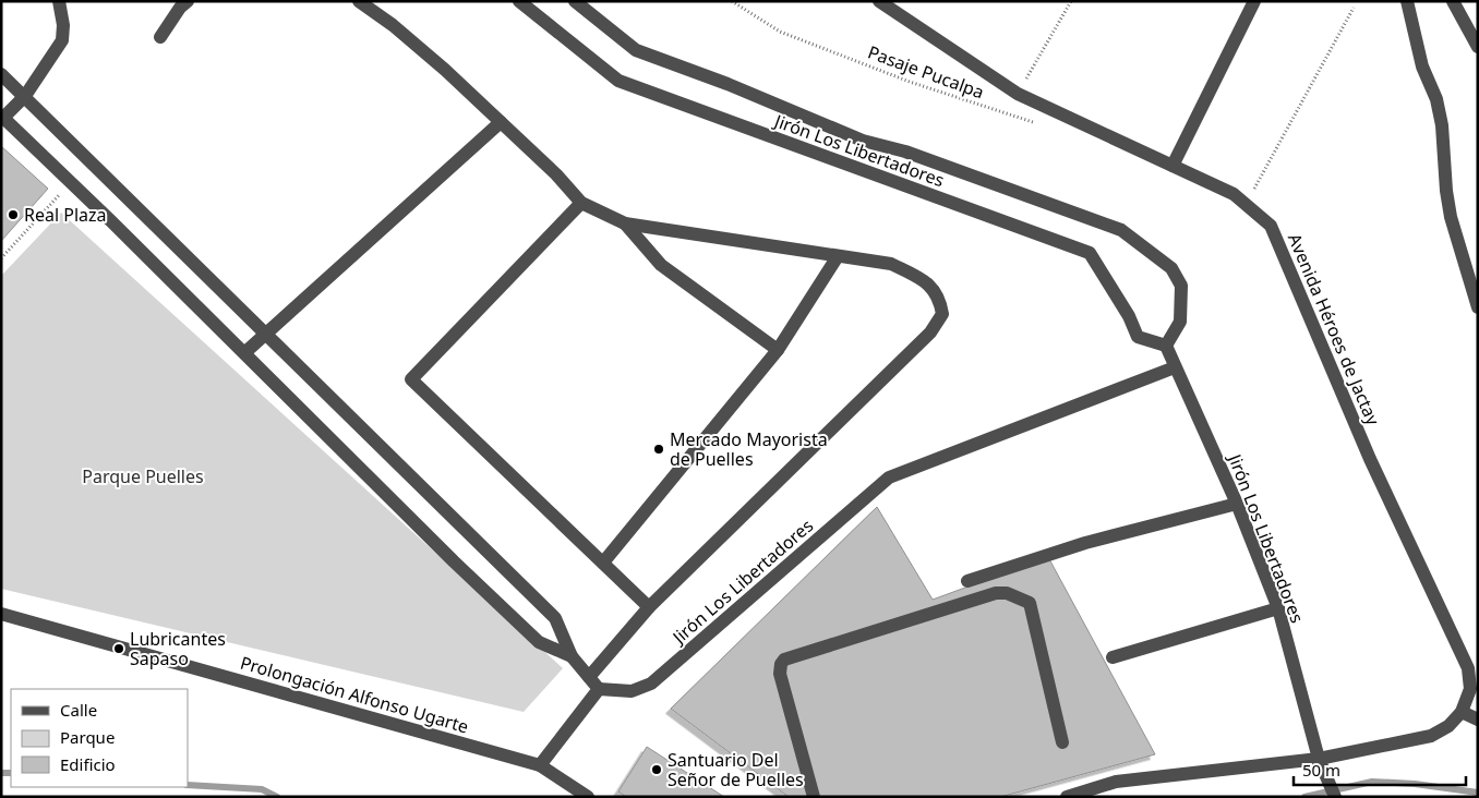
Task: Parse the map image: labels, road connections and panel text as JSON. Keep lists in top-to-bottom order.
{
  "streets": {
    "street": ["Jirón Los Libertadores", "Avenida Héroes de Jactay", "Prolongación Alfonso Ugarte"],
    "path": ["Pasaje Pucalpa"]
  },
  "parks": ["Parque Puelles"],
  "places": [
    "Real Plaza",
    "Mercado Mayorista de Puelles",
    "Lubricantes Sapaso",
    "Santuario Del Señor de Puelles"
  ],
  "legend": ["Calle", "Parque", "Edificio"],
  "scale_bar": "50 m"
}
